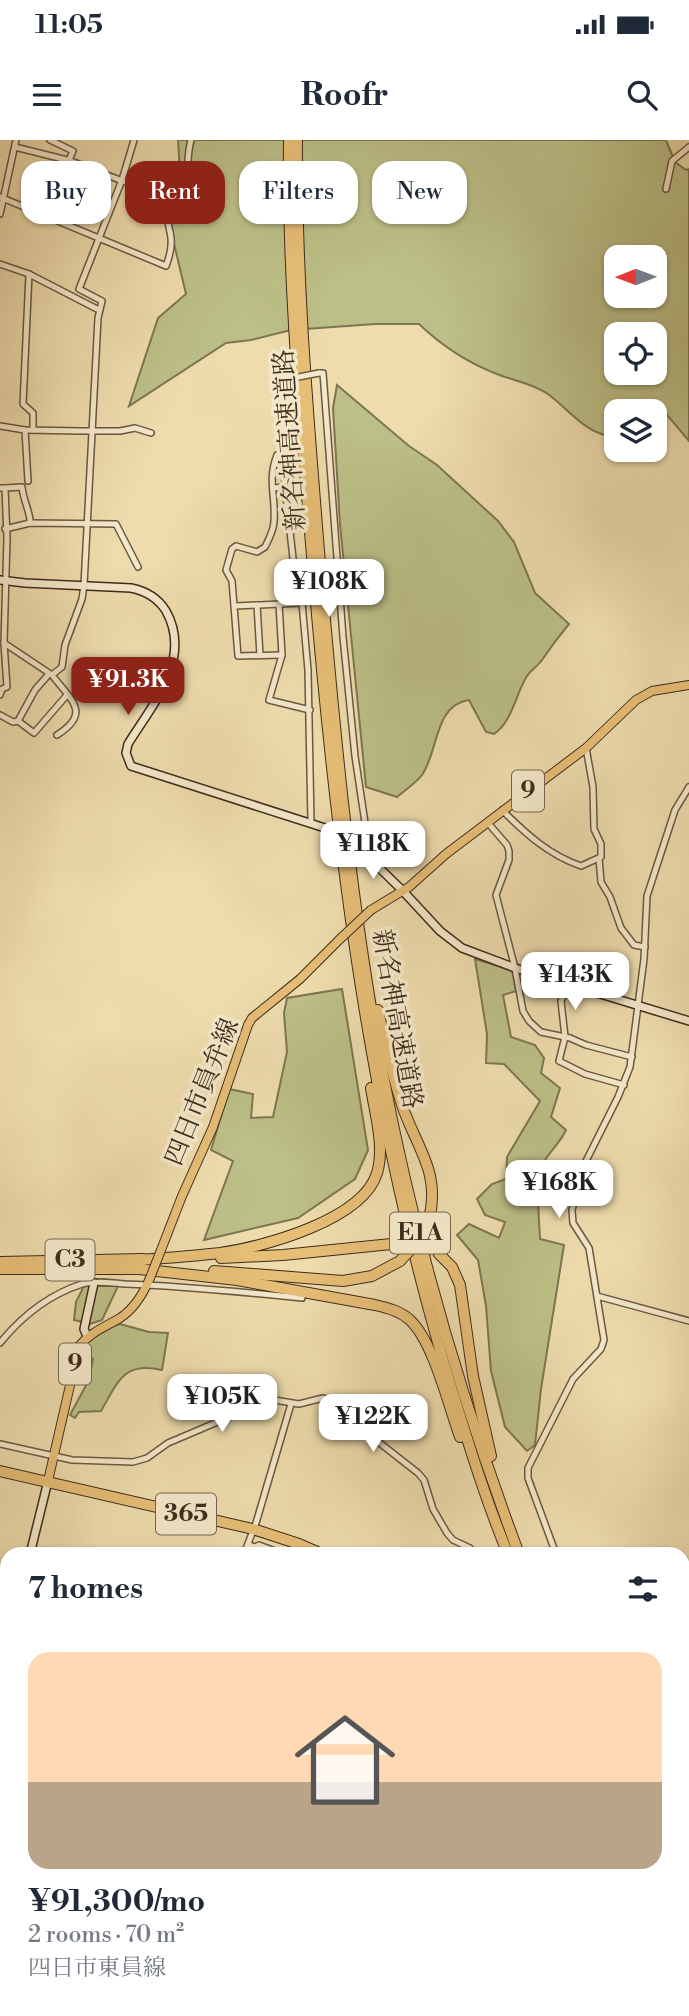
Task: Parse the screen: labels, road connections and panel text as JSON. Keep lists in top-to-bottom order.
{
  "streets": {
    "highway": [
      "新名神高速道路",
      "E1A",
      "C3",
      "365"
    ],
    "main road": ["9", "四日市員弁線"]
  },
  "crossings": [
    ["9", "四日市員弁線"],
    ["9", "365"]
  ],
  "north": "left",
  "page": {
    "status": "11:05",
    "header": "Roofr",
    "chip": [
      "Buy",
      "Rent",
      "Filters",
      "New"
    ],
    "price": [
      "¥108K",
      "¥91.3K",
      "¥118K",
      "¥143K",
      "¥168K",
      "¥105K",
      "¥122K"
    ],
    "heading": "7 homes",
    "list": [
      {
        "name": "¥91,300/mo",
        "note": "2 rooms · 70 m² · 四日市東員線"
      }
    ]
  }
}
